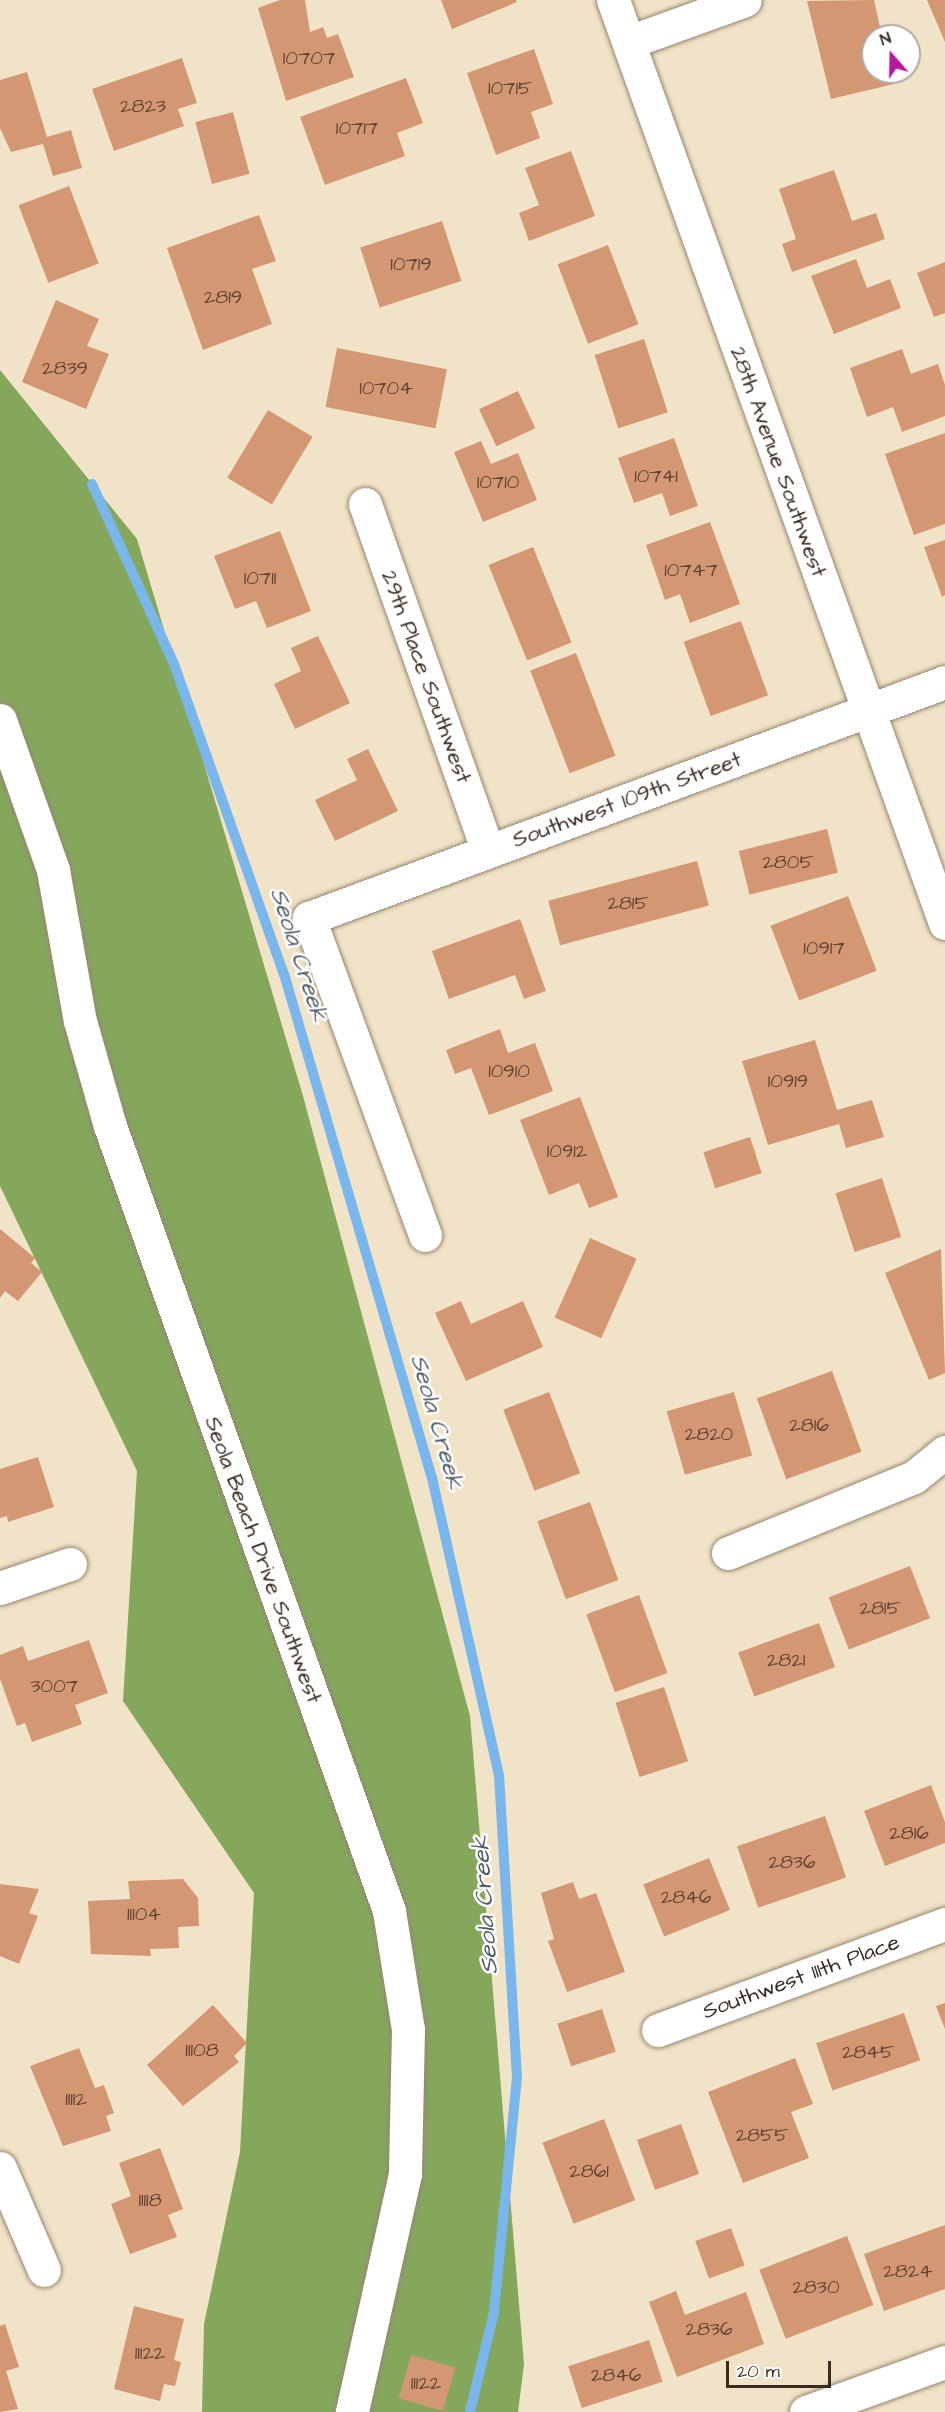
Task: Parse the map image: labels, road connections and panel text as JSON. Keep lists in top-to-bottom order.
{
  "streets": {
    "street": [
      "28th Avenue Southwest",
      "29th Place Southwest",
      "Southwest 109th Street",
      "Seola Beach Drive Southwest",
      "Southwest 111th Place"
    ]
  },
  "crossings": [
    ["28th Avenue Southwest", "Southwest 109th Street"],
    ["29th Place Southwest", "Southwest 109th Street"]
  ],
  "water": ["Seola Creek"],
  "house_numbers": [
    "10707",
    "10715",
    "2823",
    "10717",
    "10719",
    "2819",
    "2839",
    "10704",
    "10741",
    "10710",
    "10747",
    "10711",
    "2805",
    "2815",
    "10917",
    "10910",
    "10919",
    "10912",
    "2816",
    "2820",
    "2815",
    "2821",
    "3007",
    "2816",
    "2836",
    "2846",
    "11104",
    "11108",
    "2845",
    "11112",
    "2855",
    "2861",
    "11118",
    "2824",
    "2830",
    "2836",
    "11122",
    "2846",
    "11122"
  ],
  "scale_bar": "20 m",
  "north": "top"
}
